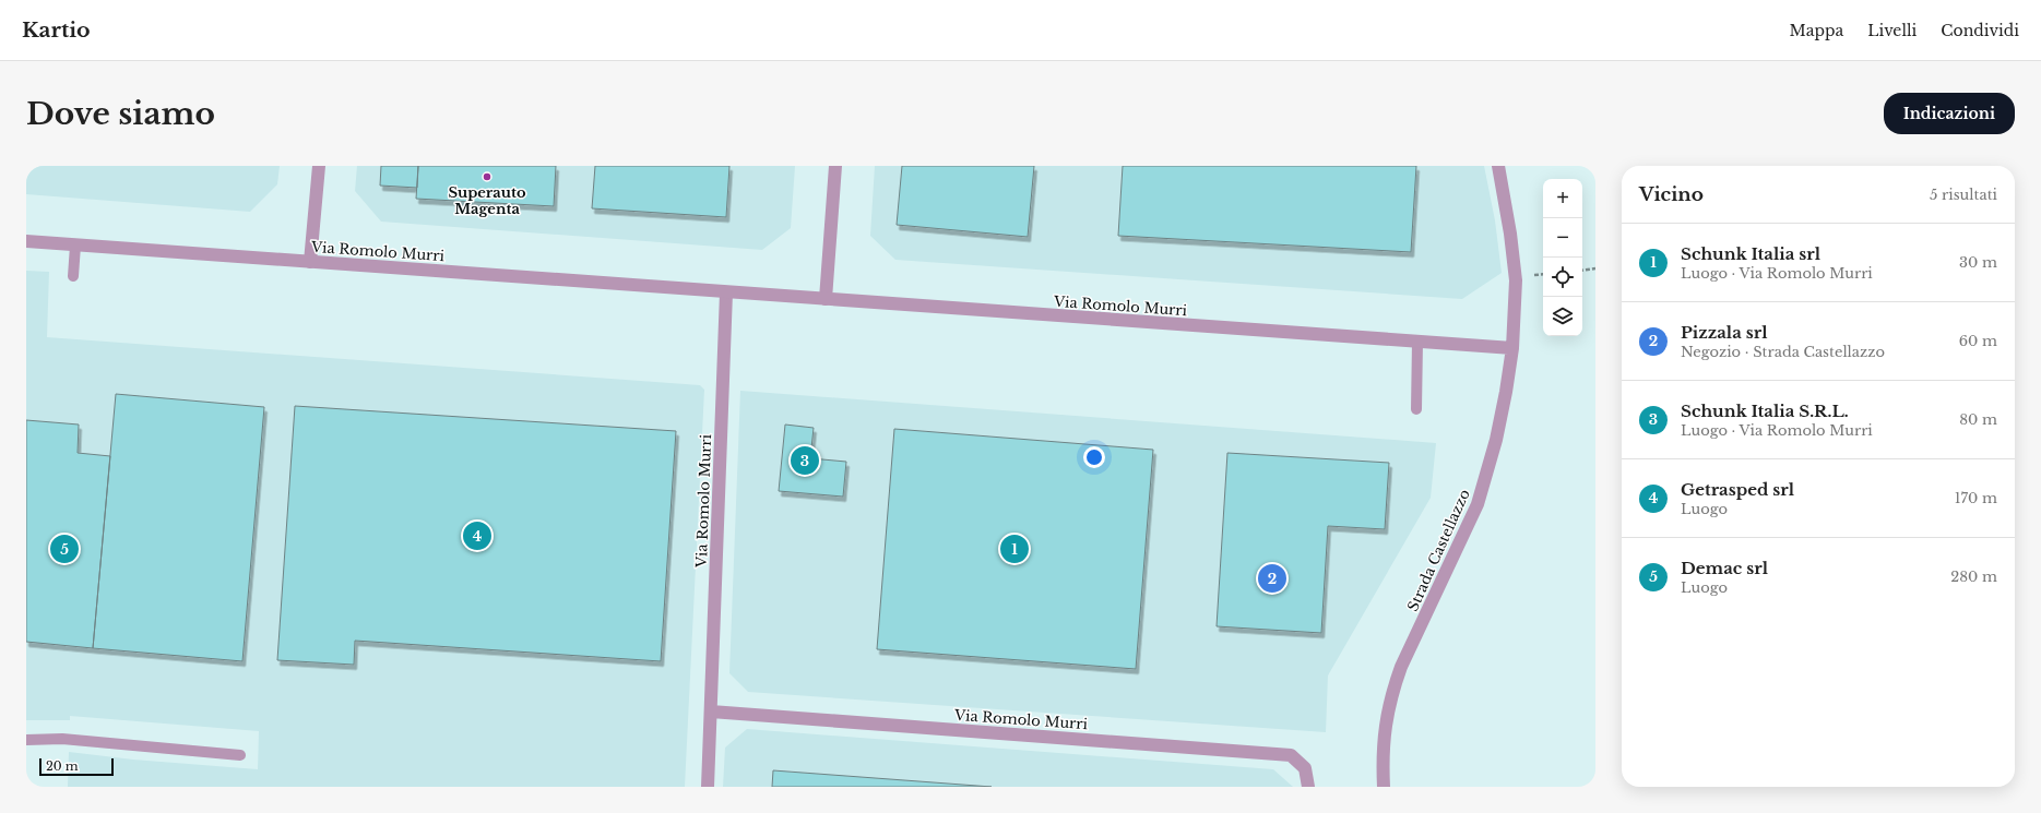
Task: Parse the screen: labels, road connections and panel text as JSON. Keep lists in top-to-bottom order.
{
  "streets": {
    "street": ["Via Romolo Murri", "Strada Castellazzo"]
  },
  "crossings": [
    ["Via Romolo Murri", "Strada Castellazzo"]
  ],
  "places": ["Superauto Magenta"],
  "scale_bar": "20 m",
  "page": {
    "header": "Kartio",
    "nav": ["Mappa", "Livelli", "Condividi"],
    "buttons": "Indicazioni",
    "title": "Dove siamo",
    "heading": ["Vicino", "5 risultati"],
    "map_buttons": ["+", "−"],
    "list": [
      {
        "mark": "1",
        "name": "Schunk Italia srl",
        "note": "Luogo · Via Romolo Murri",
        "value": "30 m"
      },
      {
        "mark": "2",
        "name": "Pizzala srl",
        "note": "Negozio · Strada Castellazzo",
        "value": "60 m"
      },
      {
        "mark": "3",
        "name": "Schunk Italia S.R.L.",
        "note": "Luogo · Via Romolo Murri",
        "value": "80 m"
      },
      {
        "mark": "4",
        "name": "Getrasped srl",
        "note": "Luogo",
        "value": "170 m"
      },
      {
        "mark": "5",
        "name": "Demac srl",
        "note": "Luogo",
        "value": "280 m"
      }
    ],
    "pins": [
      "3",
      "4",
      "1",
      "5",
      "2"
    ],
    "scale": "20 m"
  }
}
